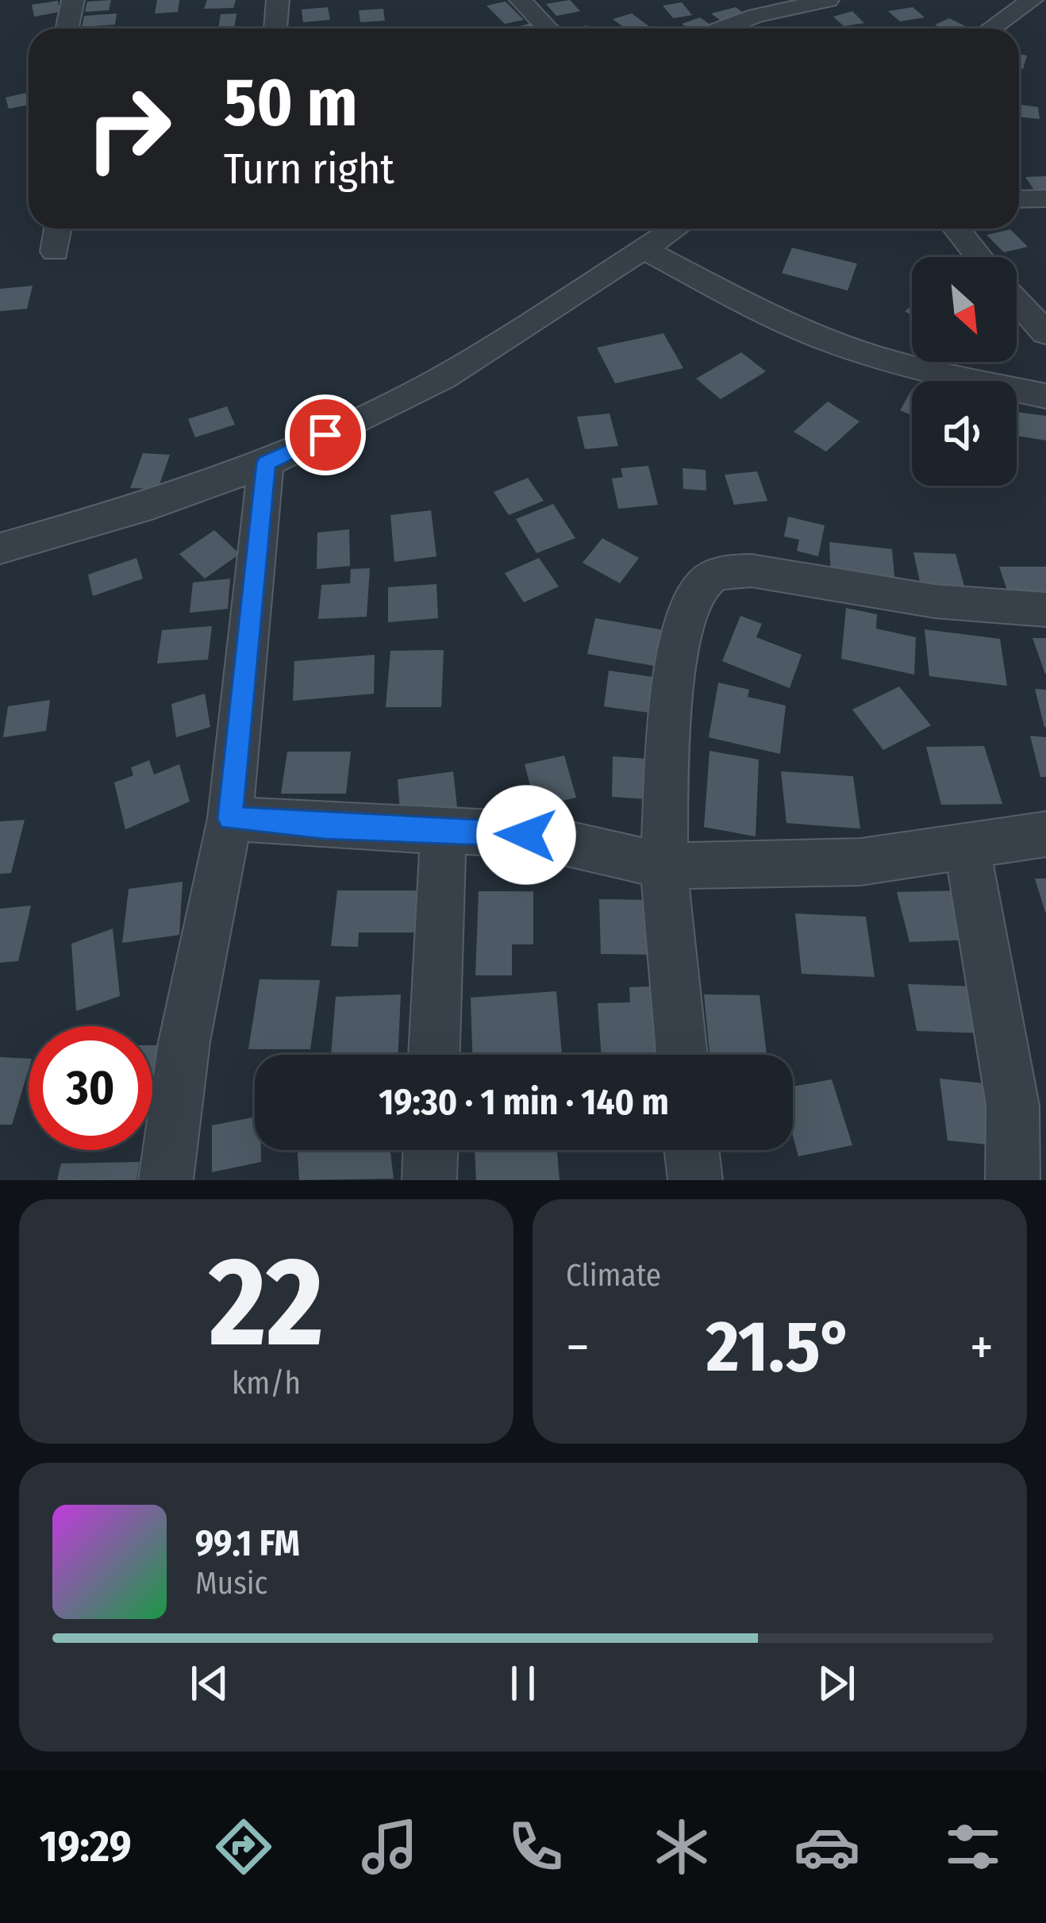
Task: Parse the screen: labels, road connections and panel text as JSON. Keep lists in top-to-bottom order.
{
  "north": "bottom right",
  "page": {
    "turn": ["50 m", "Turn right"],
    "limit": "30",
    "trip": "19:30 · 1 min · 140 m",
    "tile": [
      ["22", "km/h"],
      "Climate"
    ],
    "heat": ["−", "21.5°", "+"],
    "song": ["99.1 FM", "Music"],
    "tabs": "19:29"
  }
}
